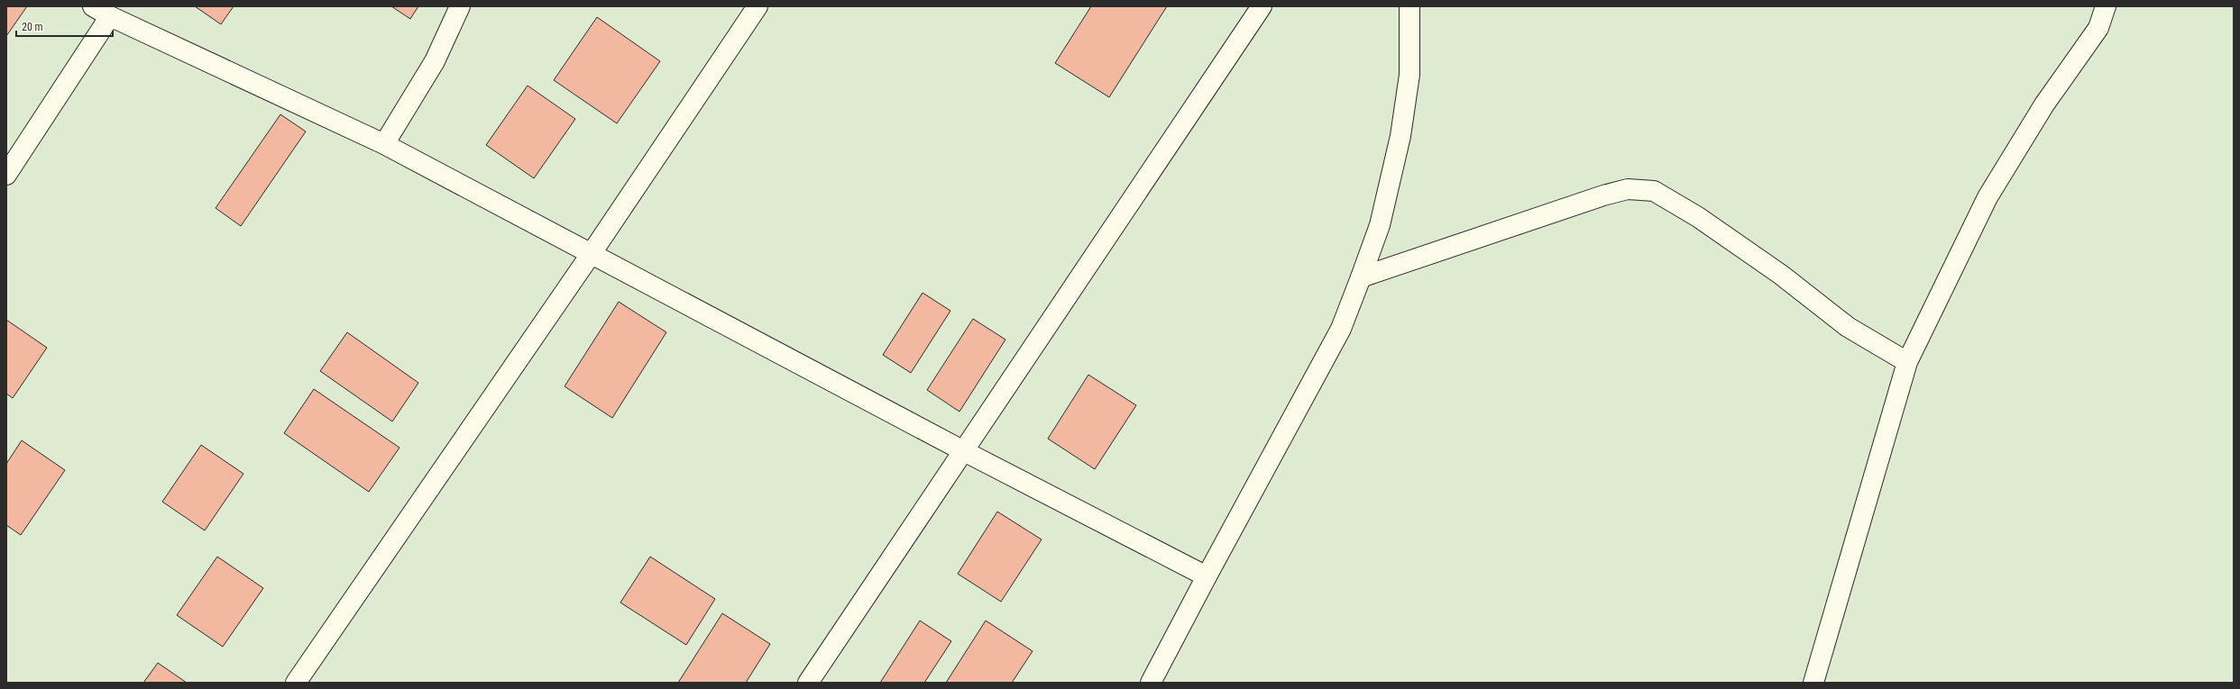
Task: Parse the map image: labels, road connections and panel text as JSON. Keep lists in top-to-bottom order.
{
  "scale_bar": "20 m"
}
